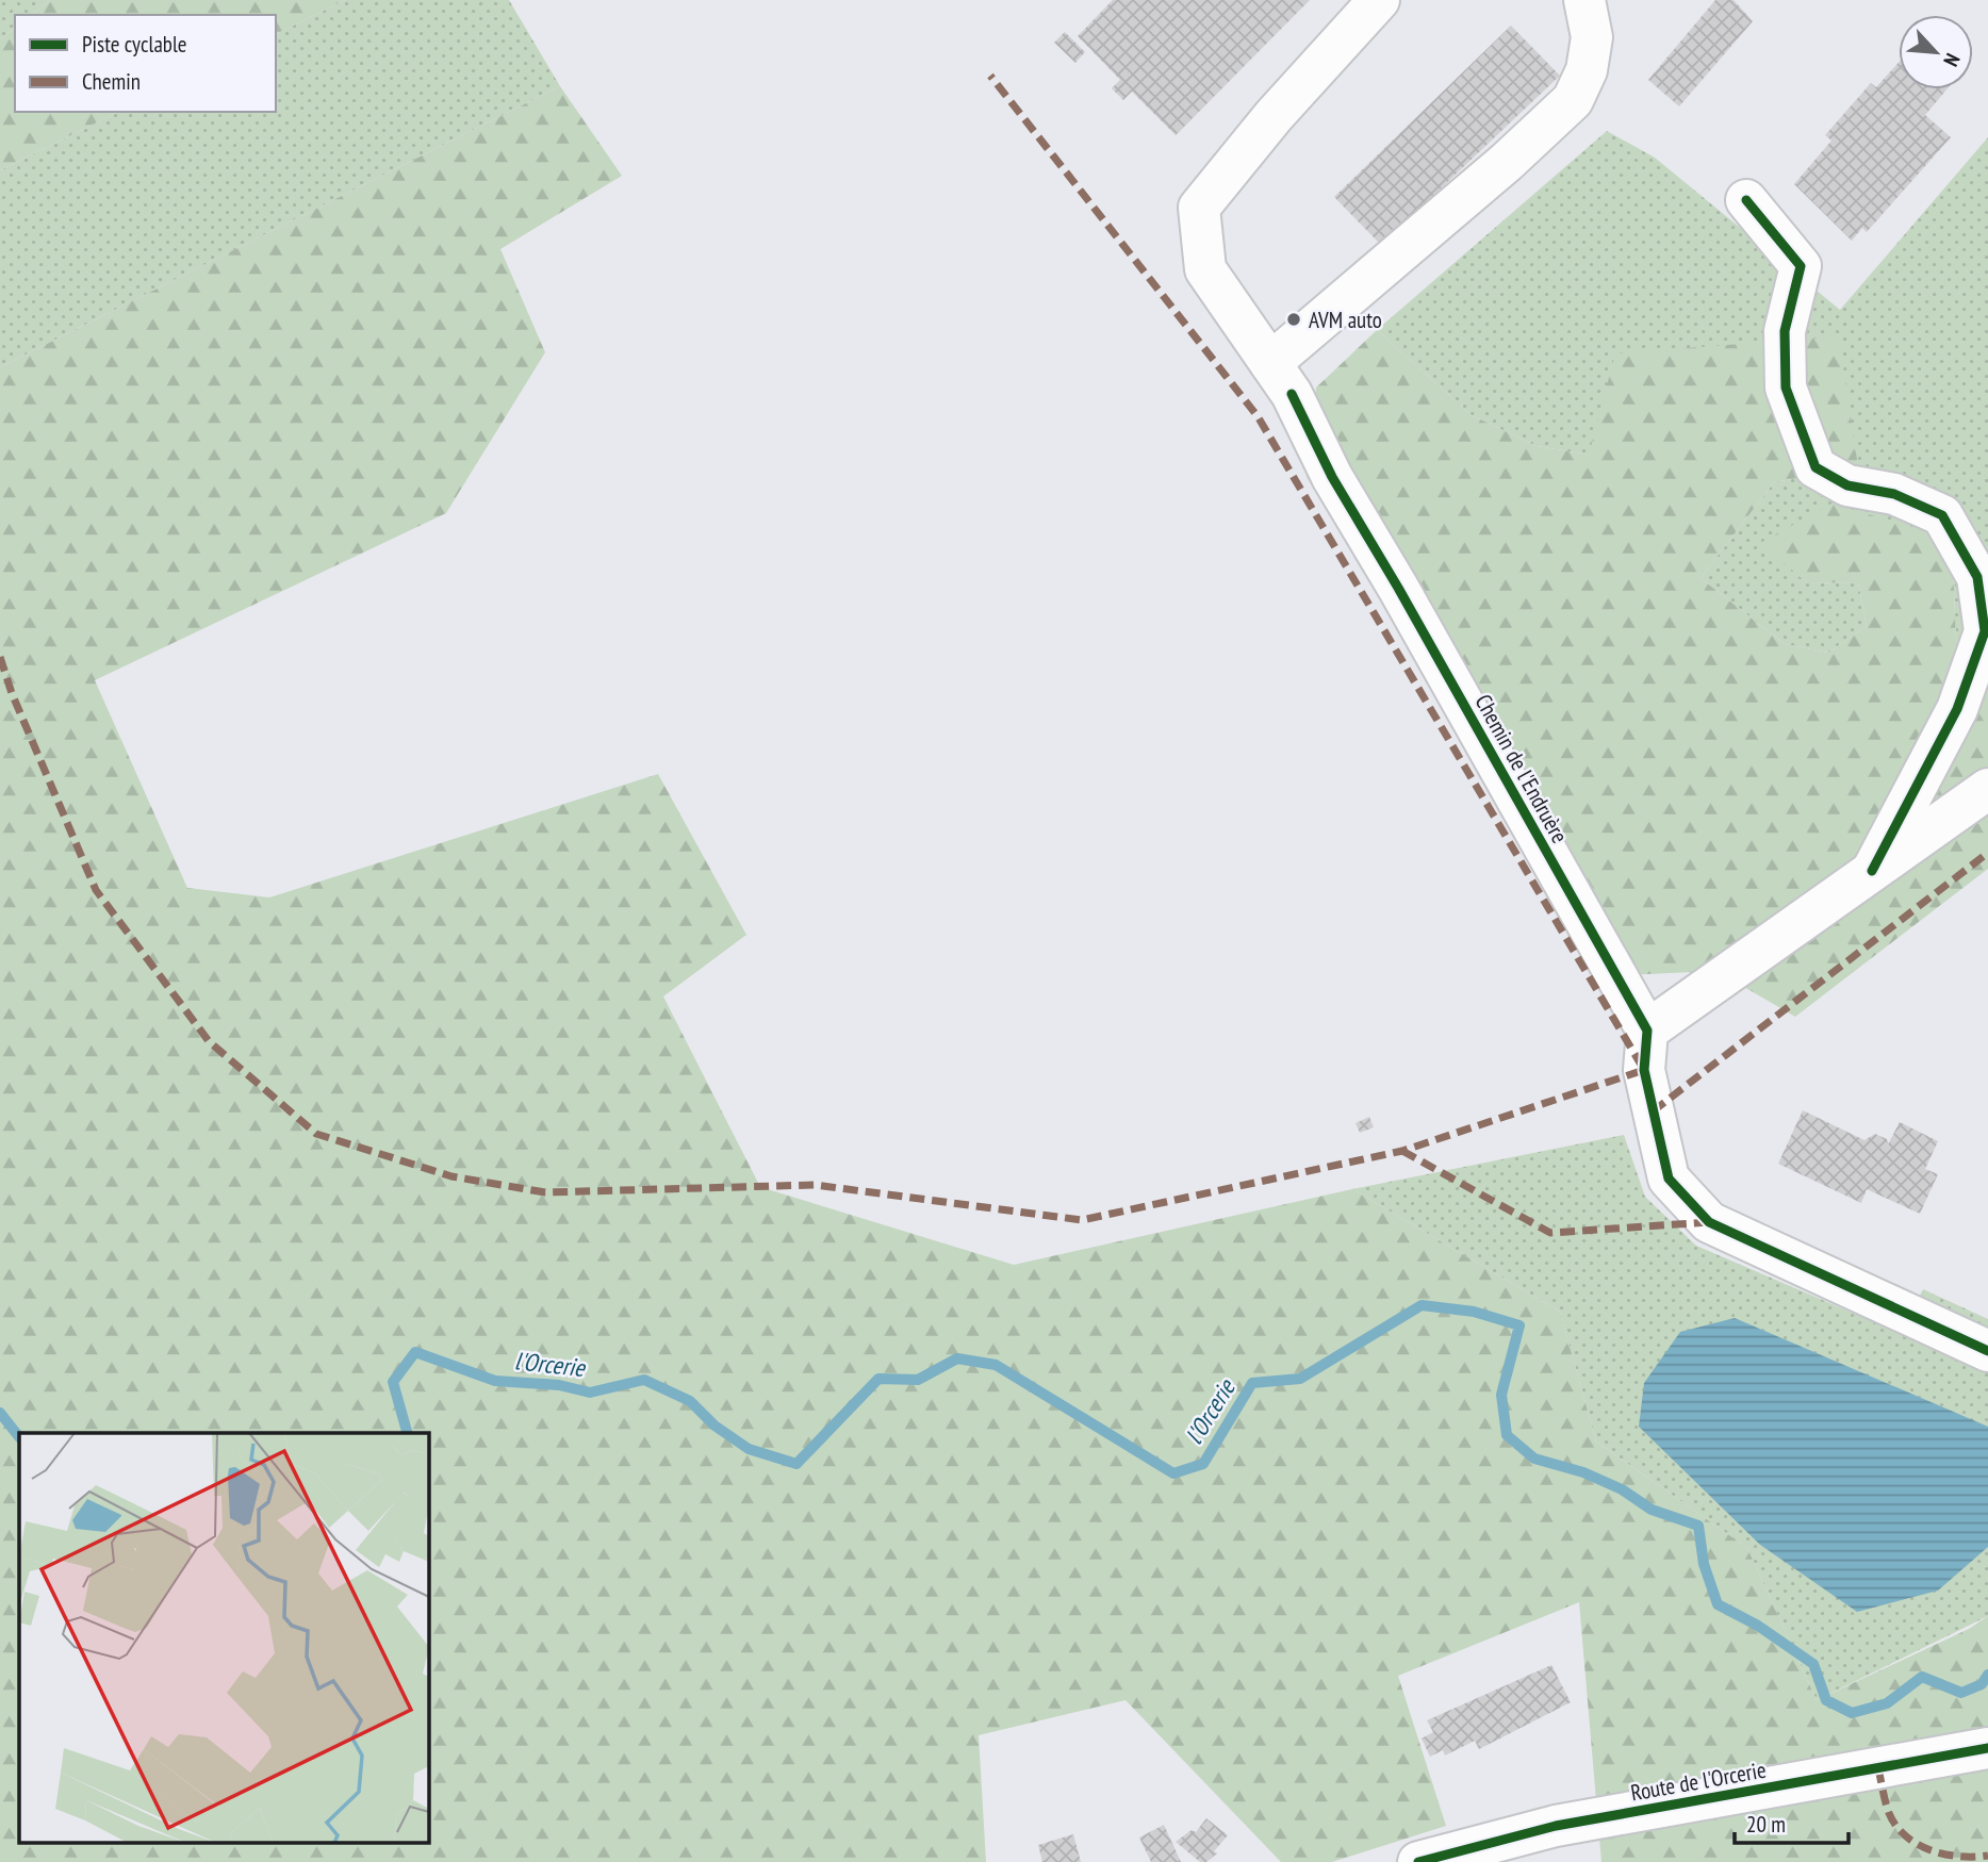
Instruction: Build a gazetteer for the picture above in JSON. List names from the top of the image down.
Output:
{
  "streets": {
    "street": ["Chemin de l'Endruère", "Route de l'Orcerie"]
  },
  "water": ["l'Orcerie"],
  "places": ["AVM auto"],
  "legend": ["Piste cyclable", "Chemin"],
  "scale_bar": "20 m",
  "north": "bottom right"
}
